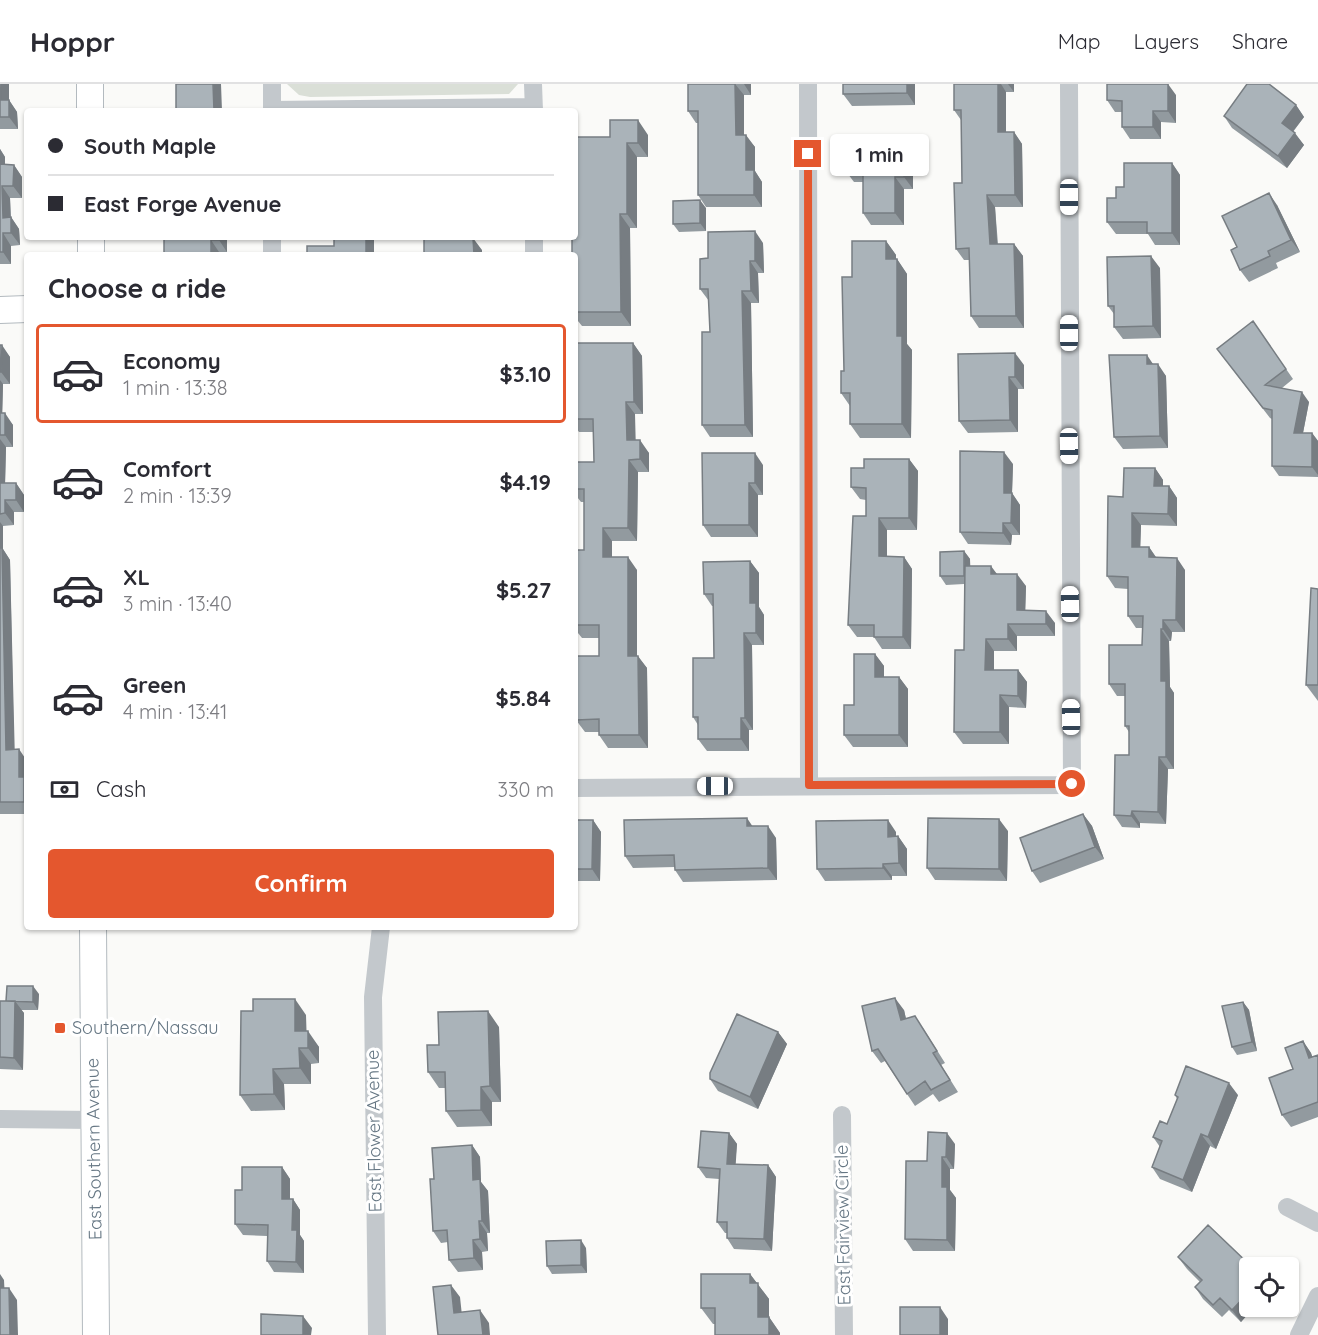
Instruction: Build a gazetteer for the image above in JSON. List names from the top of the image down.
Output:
{
  "streets": {
    "main road": ["East Southern Avenue"],
    "street": ["East Flower Avenue", "East Fairview Circle"]
  },
  "places": {
    "transit": ["Southern/Nassau"]
  },
  "page": {
    "header": "Hoppr",
    "nav": ["Map", "Layers", "Share"],
    "banner": ["South Maple", "East Forge Avenue"],
    "bubble": "1 min",
    "heading": "Choose a ride",
    "list": [
      {
        "name": "Economy",
        "note": "1 min · 13:38",
        "value": "$3.10"
      },
      {
        "name": "Comfort",
        "note": "2 min · 13:39",
        "value": "$4.19"
      },
      {
        "name": "XL",
        "note": "3 min · 13:40",
        "value": "$5.27"
      },
      {
        "name": "Green",
        "note": "4 min · 13:41",
        "value": "$5.84"
      }
    ],
    "pay": ["Cash", "330 m"],
    "buttons": "Confirm"
  }
}
